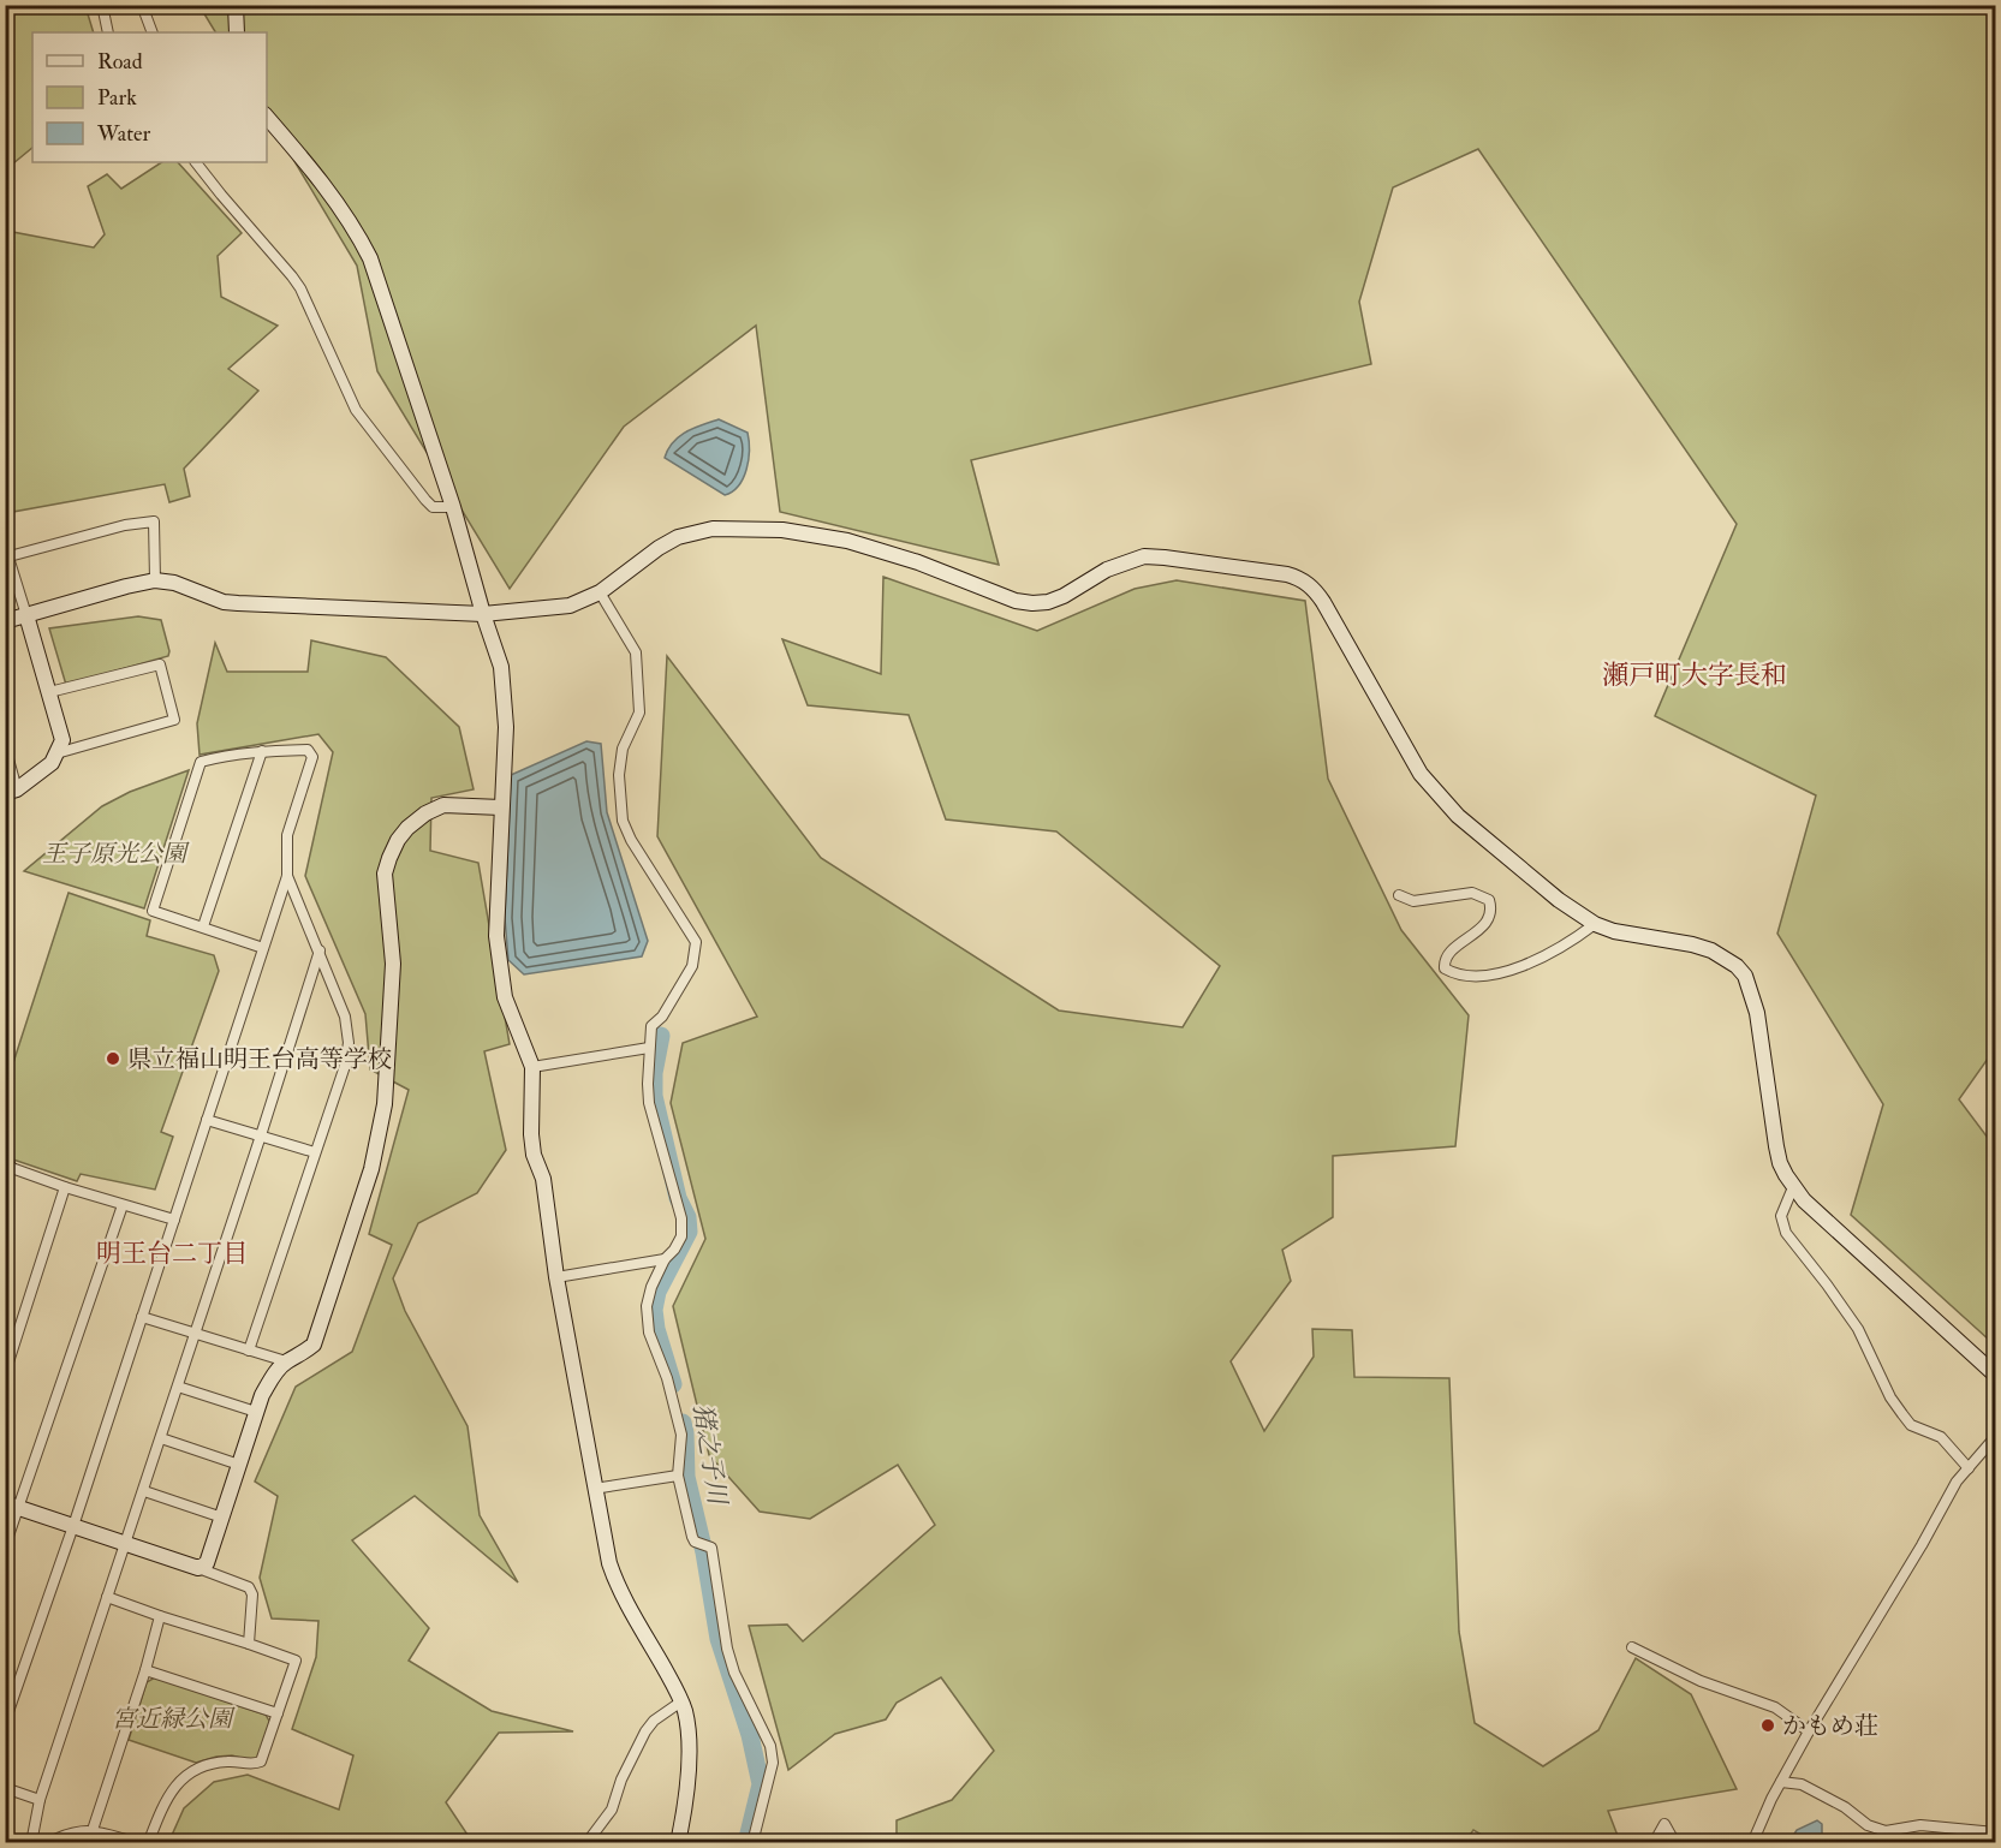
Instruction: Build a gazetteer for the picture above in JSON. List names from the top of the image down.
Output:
{
  "districts": ["瀬戸町大字長和", "明王台二丁目"],
  "water": ["猪之子川"],
  "parks": ["王子原光公園", "宮近緑公園"],
  "places": ["県立福山明王台高等学校", "かもめ荘"],
  "legend": ["Road", "Park", "Water"]
}
